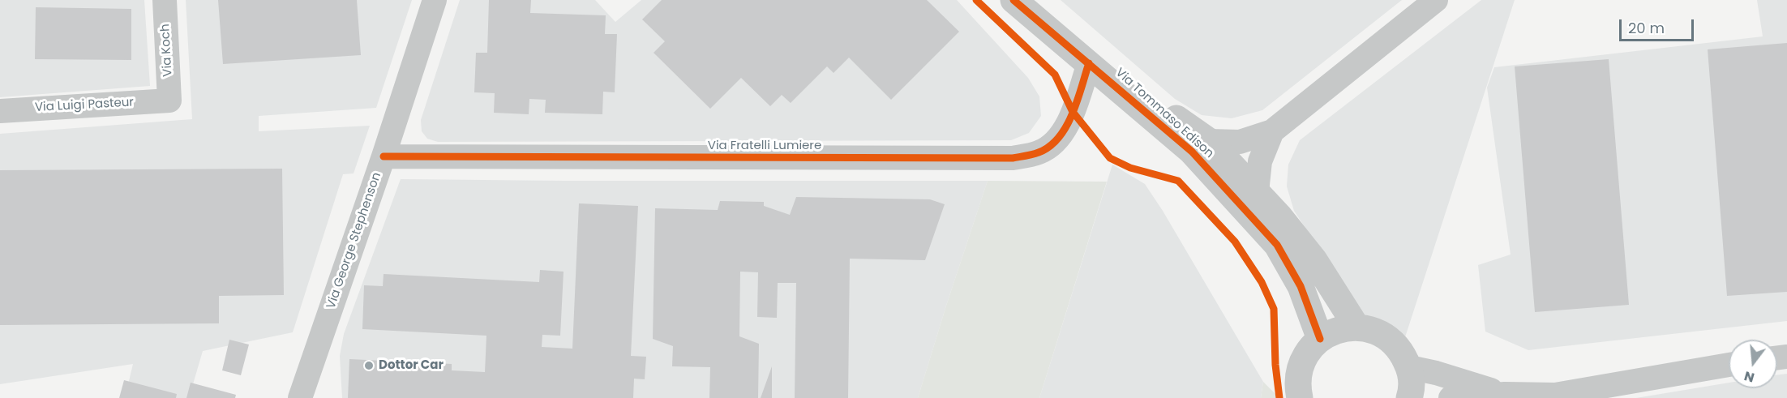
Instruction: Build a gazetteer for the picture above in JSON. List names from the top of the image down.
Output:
{
  "streets": {
    "street": [
      "Via Koch",
      "Via Luigi Pasteur",
      "Via Tommaso Edison",
      "Via Fratelli Lumiere",
      "Via George Stephenson"
    ]
  },
  "crossings": [
    ["Via Koch", "Via Luigi Pasteur"],
    ["Via Tommaso Edison", "Via Fratelli Lumiere"],
    ["Via Fratelli Lumiere", "Via George Stephenson"]
  ],
  "places": ["Dottor Car"],
  "scale_bar": "20 m",
  "north": "bottom"
}
